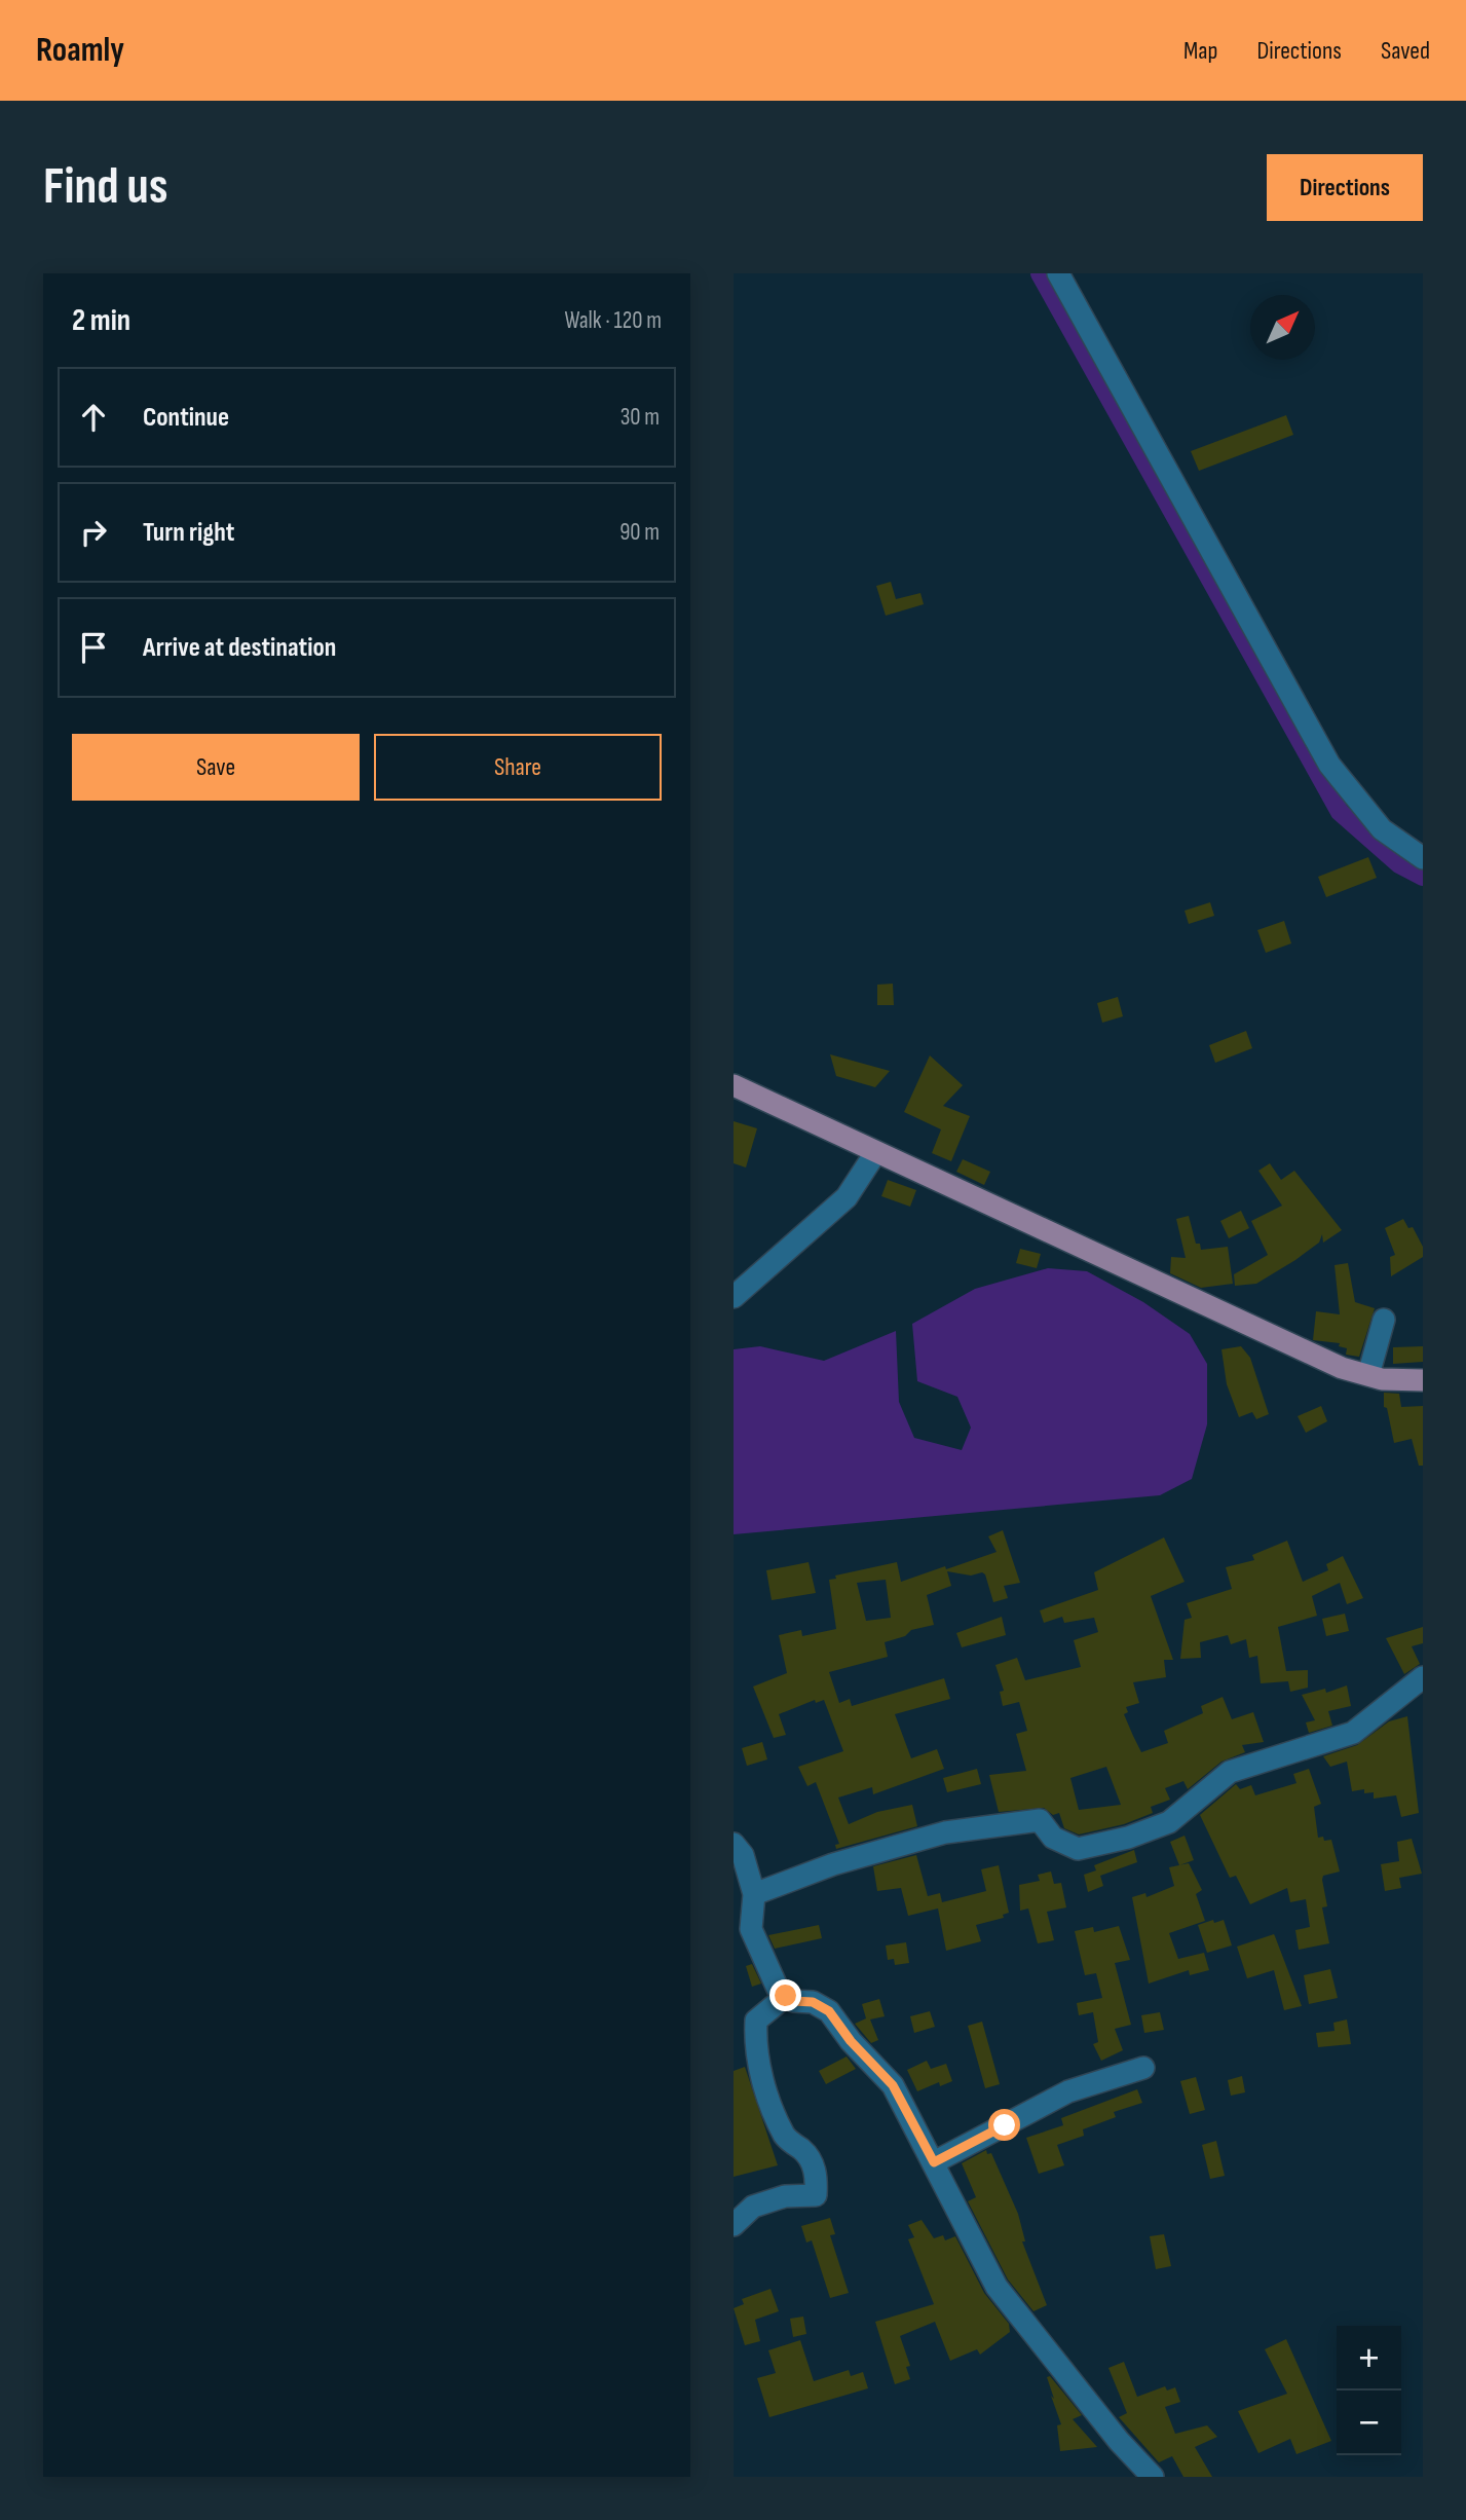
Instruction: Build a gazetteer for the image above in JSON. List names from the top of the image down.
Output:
{
  "north": "top right",
  "page": {
    "header": "Roamly",
    "nav": ["Map", "Directions", "Saved"],
    "buttons": [
      "Directions",
      ["Save", "Share"]
    ],
    "title": "Find us",
    "heading": ["2 min", "Walk · 120 m"],
    "list": [
      ["Continue", "30 m"],
      ["Turn right", "90 m"],
      "Arrive at destination"
    ],
    "map_buttons": ["+", "−"]
  }
}
